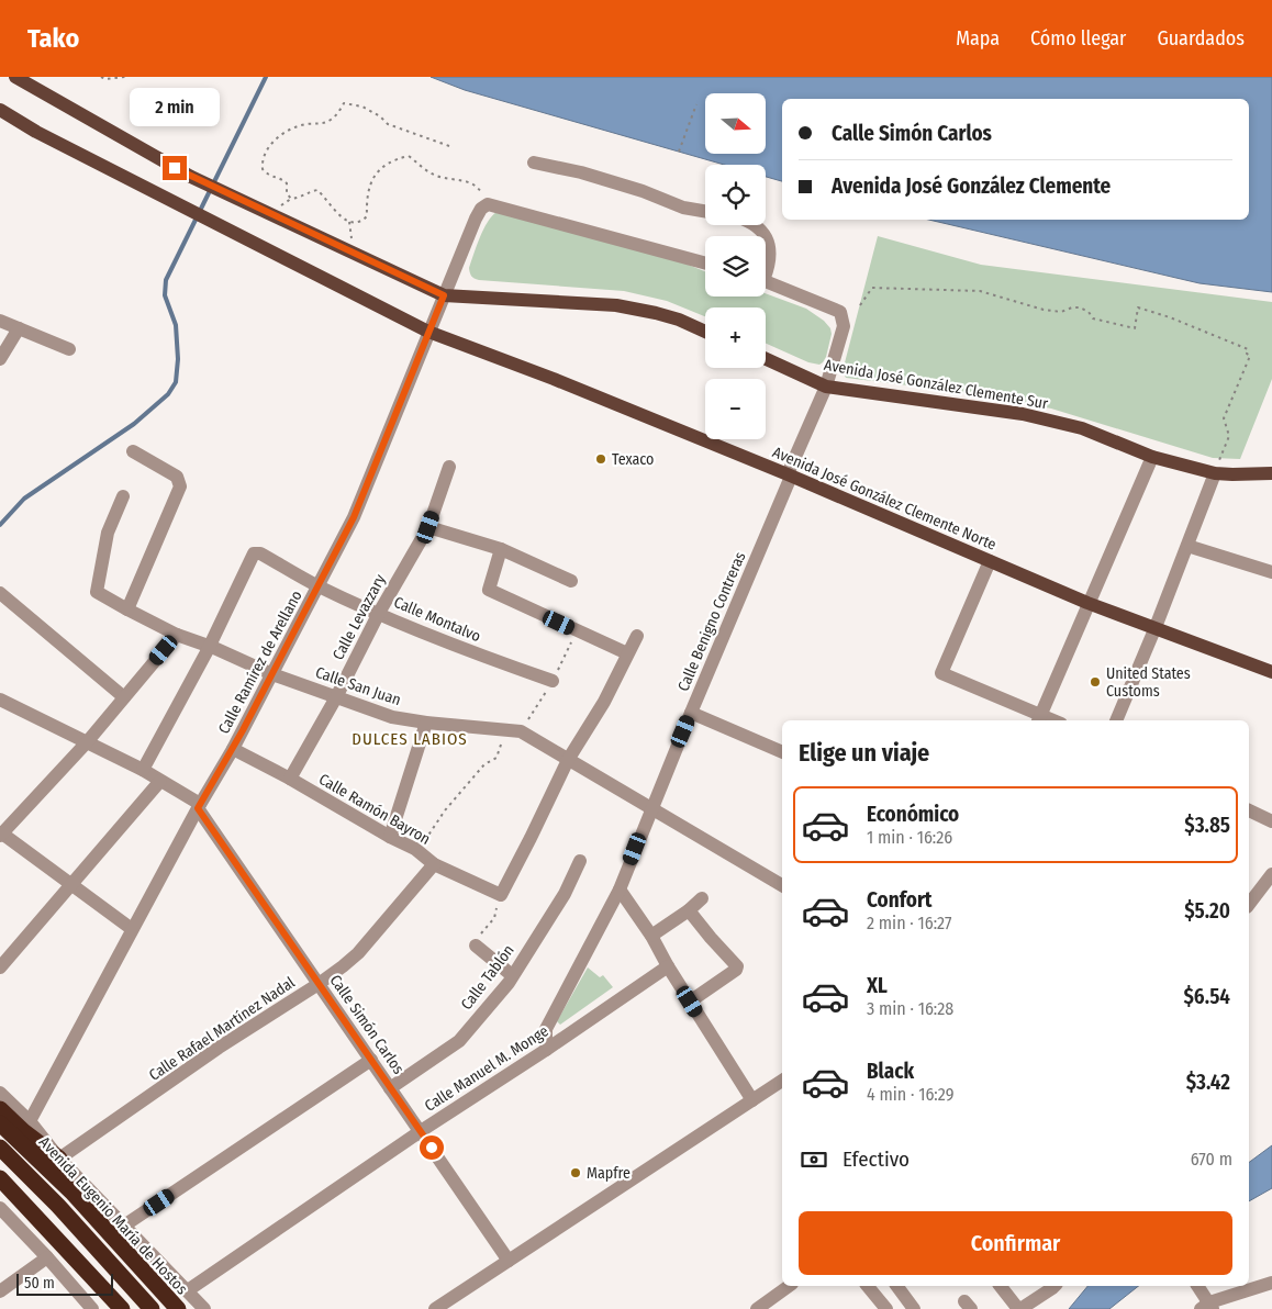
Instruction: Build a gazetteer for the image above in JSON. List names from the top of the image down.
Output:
{
  "streets": {
    "highway": ["Avenida Eugenio María de Hostos"],
    "main road": ["Avenida José González Clemente Sur", "Avenida José González Clemente Norte"],
    "street": [
      "Calle Levazzary",
      "Calle Montalvo",
      "Calle Benigno Contreras",
      "Calle Ramírez de Arellano",
      "Calle San Juan",
      "Calle Ramón Bayron",
      "Calle Tablón",
      "Calle Simón Carlos",
      "Calle Rafael Martínez Nadal",
      "Calle Manuel M. Monge"
    ]
  },
  "crossings": [
    ["Avenida José González Clemente Sur", "Calle Benigno Contreras"],
    ["Avenida José González Clemente Norte", "Calle Benigno Contreras"],
    ["Avenida José González Clemente Norte", "Calle Ramírez de Arellano"],
    ["Calle Levazzary", "Calle Montalvo"],
    ["Calle Levazzary", "Calle San Juan"],
    ["Calle Levazzary", "Calle Ramón Bayron"],
    ["Calle Montalvo", "Calle Ramírez de Arellano"],
    ["Calle Montalvo", "Calle San Juan"],
    ["Calle Benigno Contreras", "Calle San Juan"],
    ["Calle Benigno Contreras", "Calle Manuel M. Monge"],
    ["Calle Ramírez de Arellano", "Calle San Juan"],
    ["Calle Ramírez de Arellano", "Calle Ramón Bayron"],
    ["Calle Ramírez de Arellano", "Calle Simón Carlos"],
    ["Calle Ramón Bayron", "Calle Rafael Martínez Nadal"],
    ["Calle Tablón", "Calle Simón Carlos"],
    ["Calle Simón Carlos", "Calle Rafael Martínez Nadal"],
    ["Calle Simón Carlos", "Calle Manuel M. Monge"]
  ],
  "districts": ["DULCES LABIOS"],
  "places": ["Texaco", "United States Customs", "Mapfre"],
  "scale_bar": "50 m",
  "north": "right",
  "page": {
    "header": "Tako",
    "nav": ["Mapa", "Cómo llegar", "Guardados"],
    "bubble": "2 min",
    "map_buttons": ["+", "−"],
    "banner": ["Calle Simón Carlos", "Avenida José González Clemente"],
    "heading": "Elige un viaje",
    "list": [
      {
        "name": "Económico",
        "note": "1 min · 16:26",
        "value": "$3.85"
      },
      {
        "name": "Confort",
        "note": "2 min · 16:27",
        "value": "$5.20"
      },
      {
        "name": "XL",
        "note": "3 min · 16:28",
        "value": "$6.54"
      },
      {
        "name": "Black",
        "note": "4 min · 16:29",
        "value": "$3.42"
      }
    ],
    "pay": ["Efectivo", "670 m"],
    "buttons": "Confirmar",
    "scale": "50 m"
  }
}
